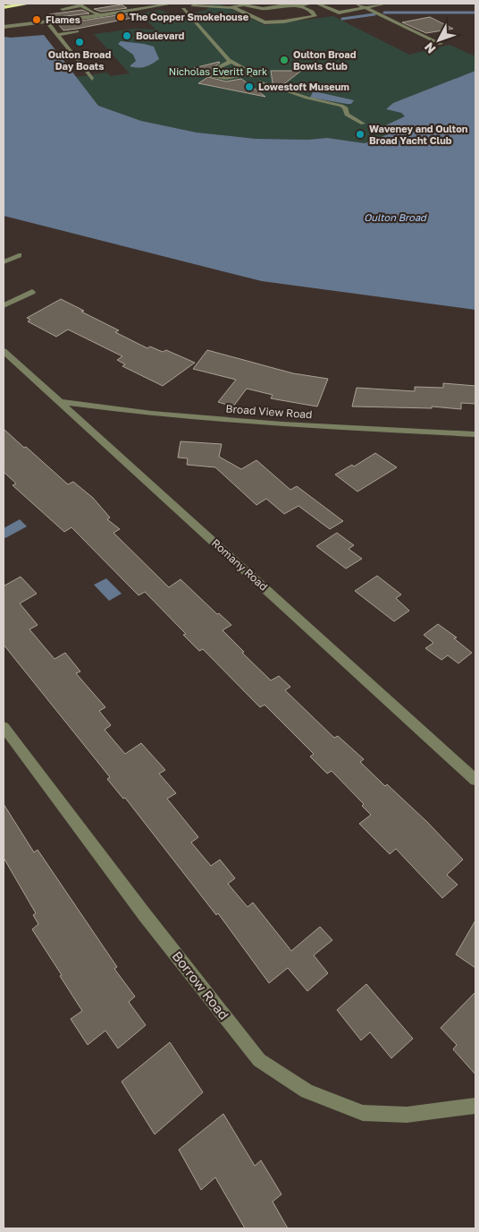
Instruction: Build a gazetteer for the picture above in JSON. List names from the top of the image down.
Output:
{
  "streets": {
    "street": ["Broad View Road", "Romany Road", "Borrow Road"]
  },
  "crossings": [
    ["Broad View Road", "Romany Road"]
  ],
  "water": ["Oulton Broad"],
  "parks": ["Nicholas Everitt Park"],
  "places": [
    "The Copper Smokehouse",
    "Flames",
    "Boulevard",
    "Oulton Broad Day Boats",
    "Oulton Broad Bowls Club",
    "Lowestoft Museum",
    "Waveney and Oulton Broad Yacht Club"
  ],
  "north": "bottom left"
}
